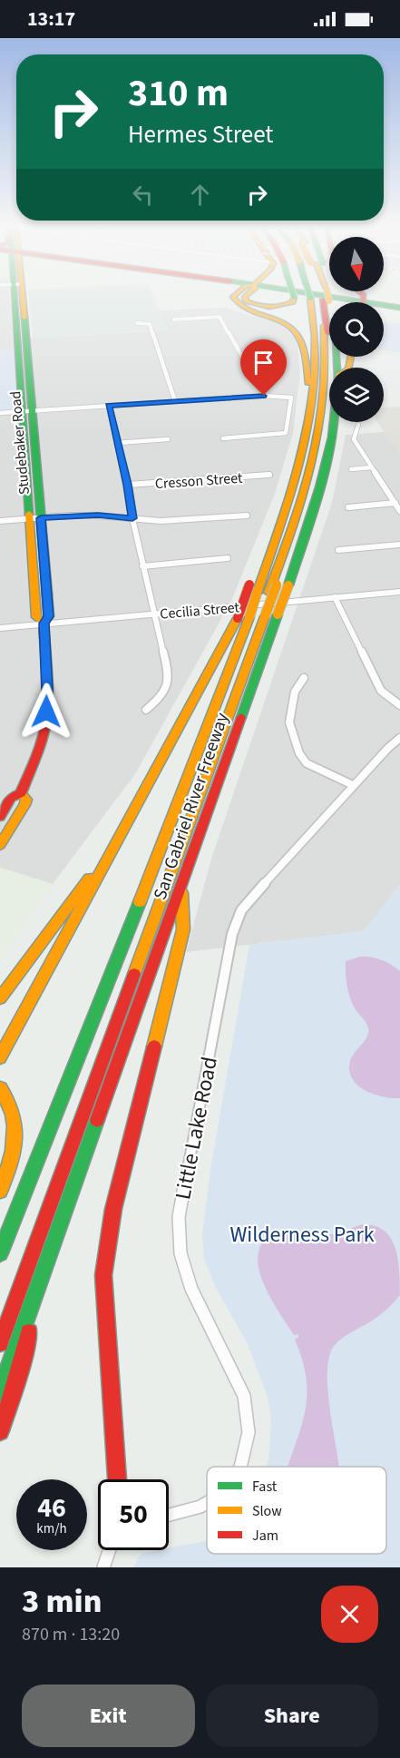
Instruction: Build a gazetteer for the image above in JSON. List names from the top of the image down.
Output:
{
  "streets": {
    "main road": ["Studebaker Road", "San Gabriel River Freeway"],
    "street": ["Cresson Street", "Cecilia Street", "Little Lake Road"]
  },
  "crossings": [
    ["Studebaker Road", "Cecilia Street"]
  ],
  "parks": ["Wilderness Park"],
  "legend": ["Fast", "Slow", "Jam"],
  "north": "bottom",
  "page": {
    "status": "13:17",
    "turn": ["310 m", "Hermes Street"],
    "speed": "46 km/h",
    "limit": "50",
    "heading": ["3 min", "870 m · 13:20"],
    "buttons": ["Exit", "Share"]
  }
}
